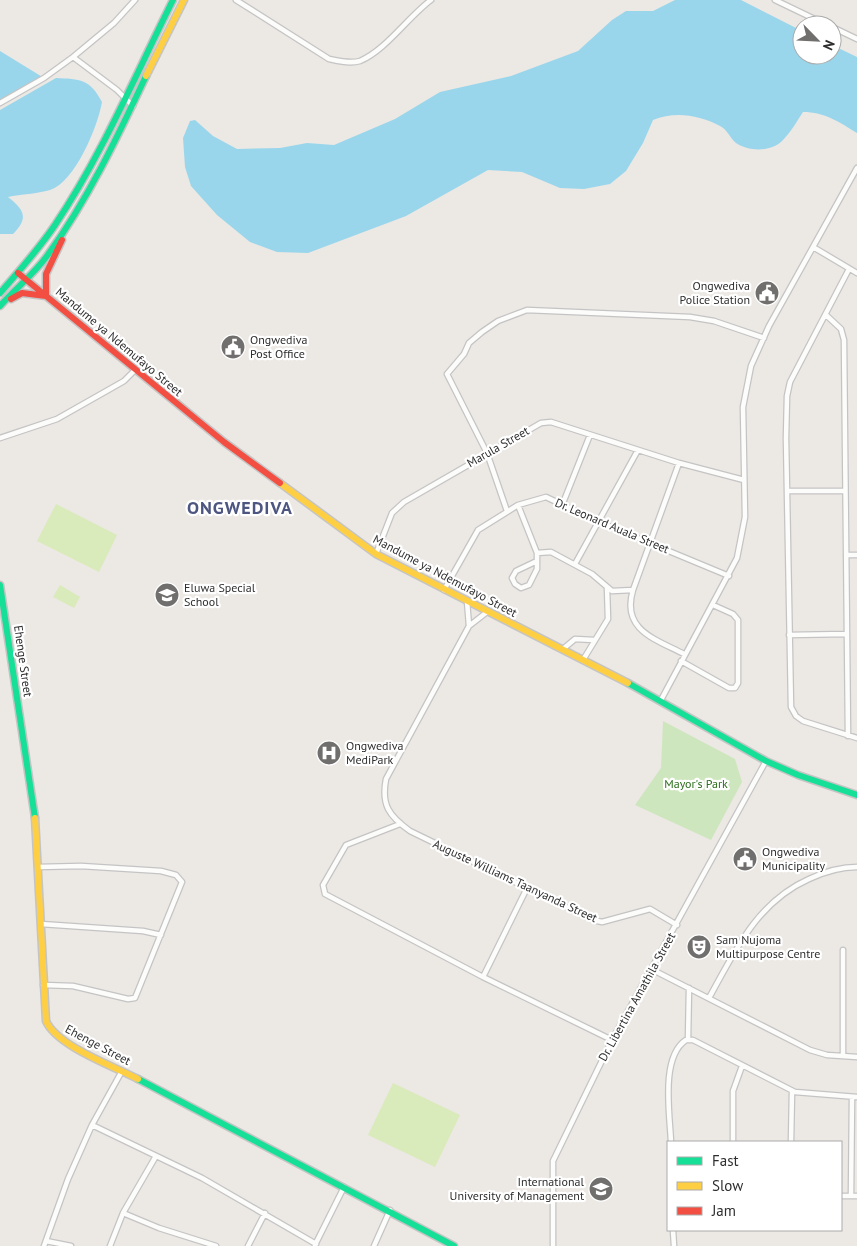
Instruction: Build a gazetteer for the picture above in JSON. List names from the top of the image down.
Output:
{
  "streets": {
    "street": [
      "Mandume ya Ndemufayo Street",
      "Marula Street",
      "Dr. Leonard Auala Street",
      "Ehenge Street",
      "Auguste Williams Taanyanda Street",
      "Dr. Libertina Amathila Street"
    ]
  },
  "crossings": [
    ["Mandume ya Ndemufayo Street", "Marula Street"],
    ["Mandume ya Ndemufayo Street", "Dr. Leonard Auala Street"],
    ["Mandume ya Ndemufayo Street", "Dr. Libertina Amathila Street"],
    ["Auguste Williams Taanyanda Street", "Dr. Libertina Amathila Street"]
  ],
  "districts": ["ONGWEDIVA"],
  "parks": ["Mayor's Park"],
  "places": {
    "public building": ["Ongwediva Police Station", "Ongwediva Post Office", "Ongwediva Municipality"],
    "school or university": ["Eluwa Special School", "International University of Management"],
    "hospital": ["Ongwediva MediPark"],
    "theatre": ["Sam Nujoma Multipurpose Centre"]
  },
  "legend": ["Fast", "Slow", "Jam"],
  "north": "bottom right"
}
